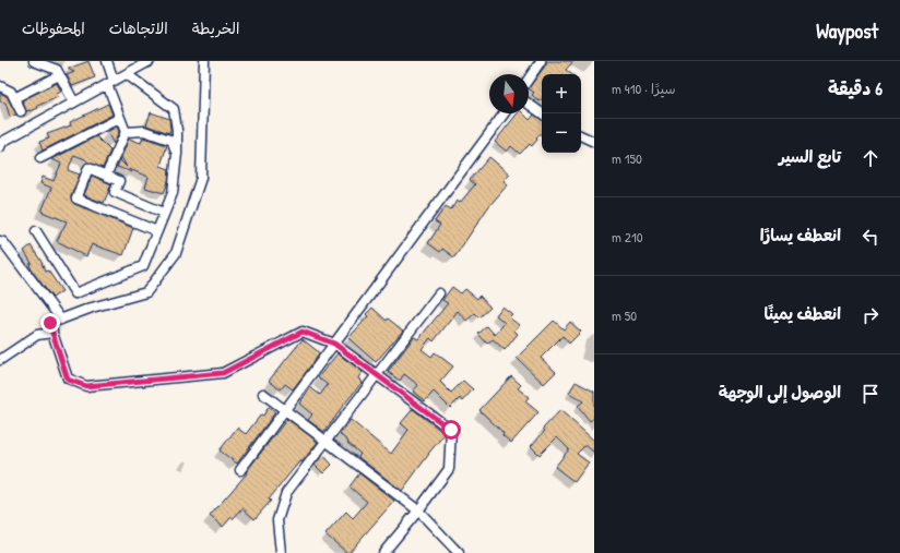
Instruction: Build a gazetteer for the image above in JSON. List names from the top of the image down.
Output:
{
  "north": "bottom",
  "page": {
    "header": "Waypost",
    "nav": ["الخريطة", "الاتجاهات", "المحفوظات"],
    "heading": ["6 دقيقة", "سيرًا · 410 m"],
    "map_buttons": ["+", "−"],
    "list": [
      ["تابع السير", "150 m"],
      ["انعطف يسارًا", "210 m"],
      ["انعطف يمينًا", "50 m"],
      "الوصول إلى الوجهة"
    ]
  }
}
